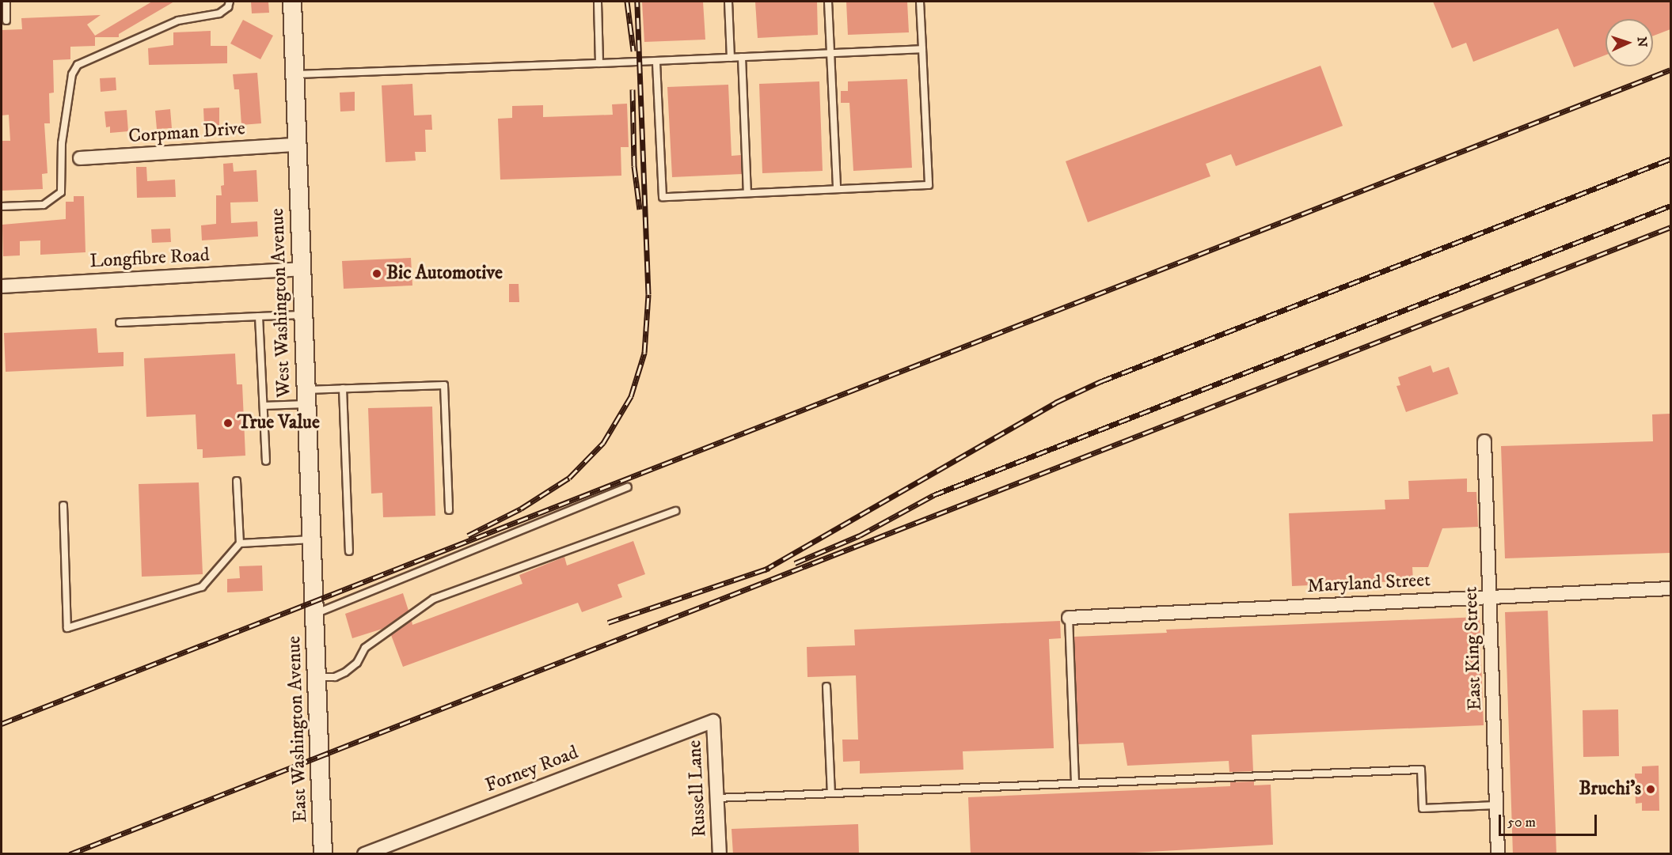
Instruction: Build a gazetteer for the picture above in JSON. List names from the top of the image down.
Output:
{
  "streets": {
    "main road": ["West Washington Avenue", "East Washington Avenue"],
    "street": [
      "Corpman Drive",
      "Longfibre Road",
      "Maryland Street",
      "East King Street",
      "Forney Road",
      "Russell Lane"
    ]
  },
  "crossings": [
    ["Corpman Drive", "West Washington Avenue"],
    ["Longfibre Road", "West Washington Avenue"],
    ["West Washington Avenue", "East Washington Avenue"],
    ["Maryland Street", "East King Street"],
    ["Forney Road", "Russell Lane"]
  ],
  "places": ["Bic Automotive", "True Value", "Bruchi's"],
  "scale_bar": "50 m",
  "north": "right"
}
